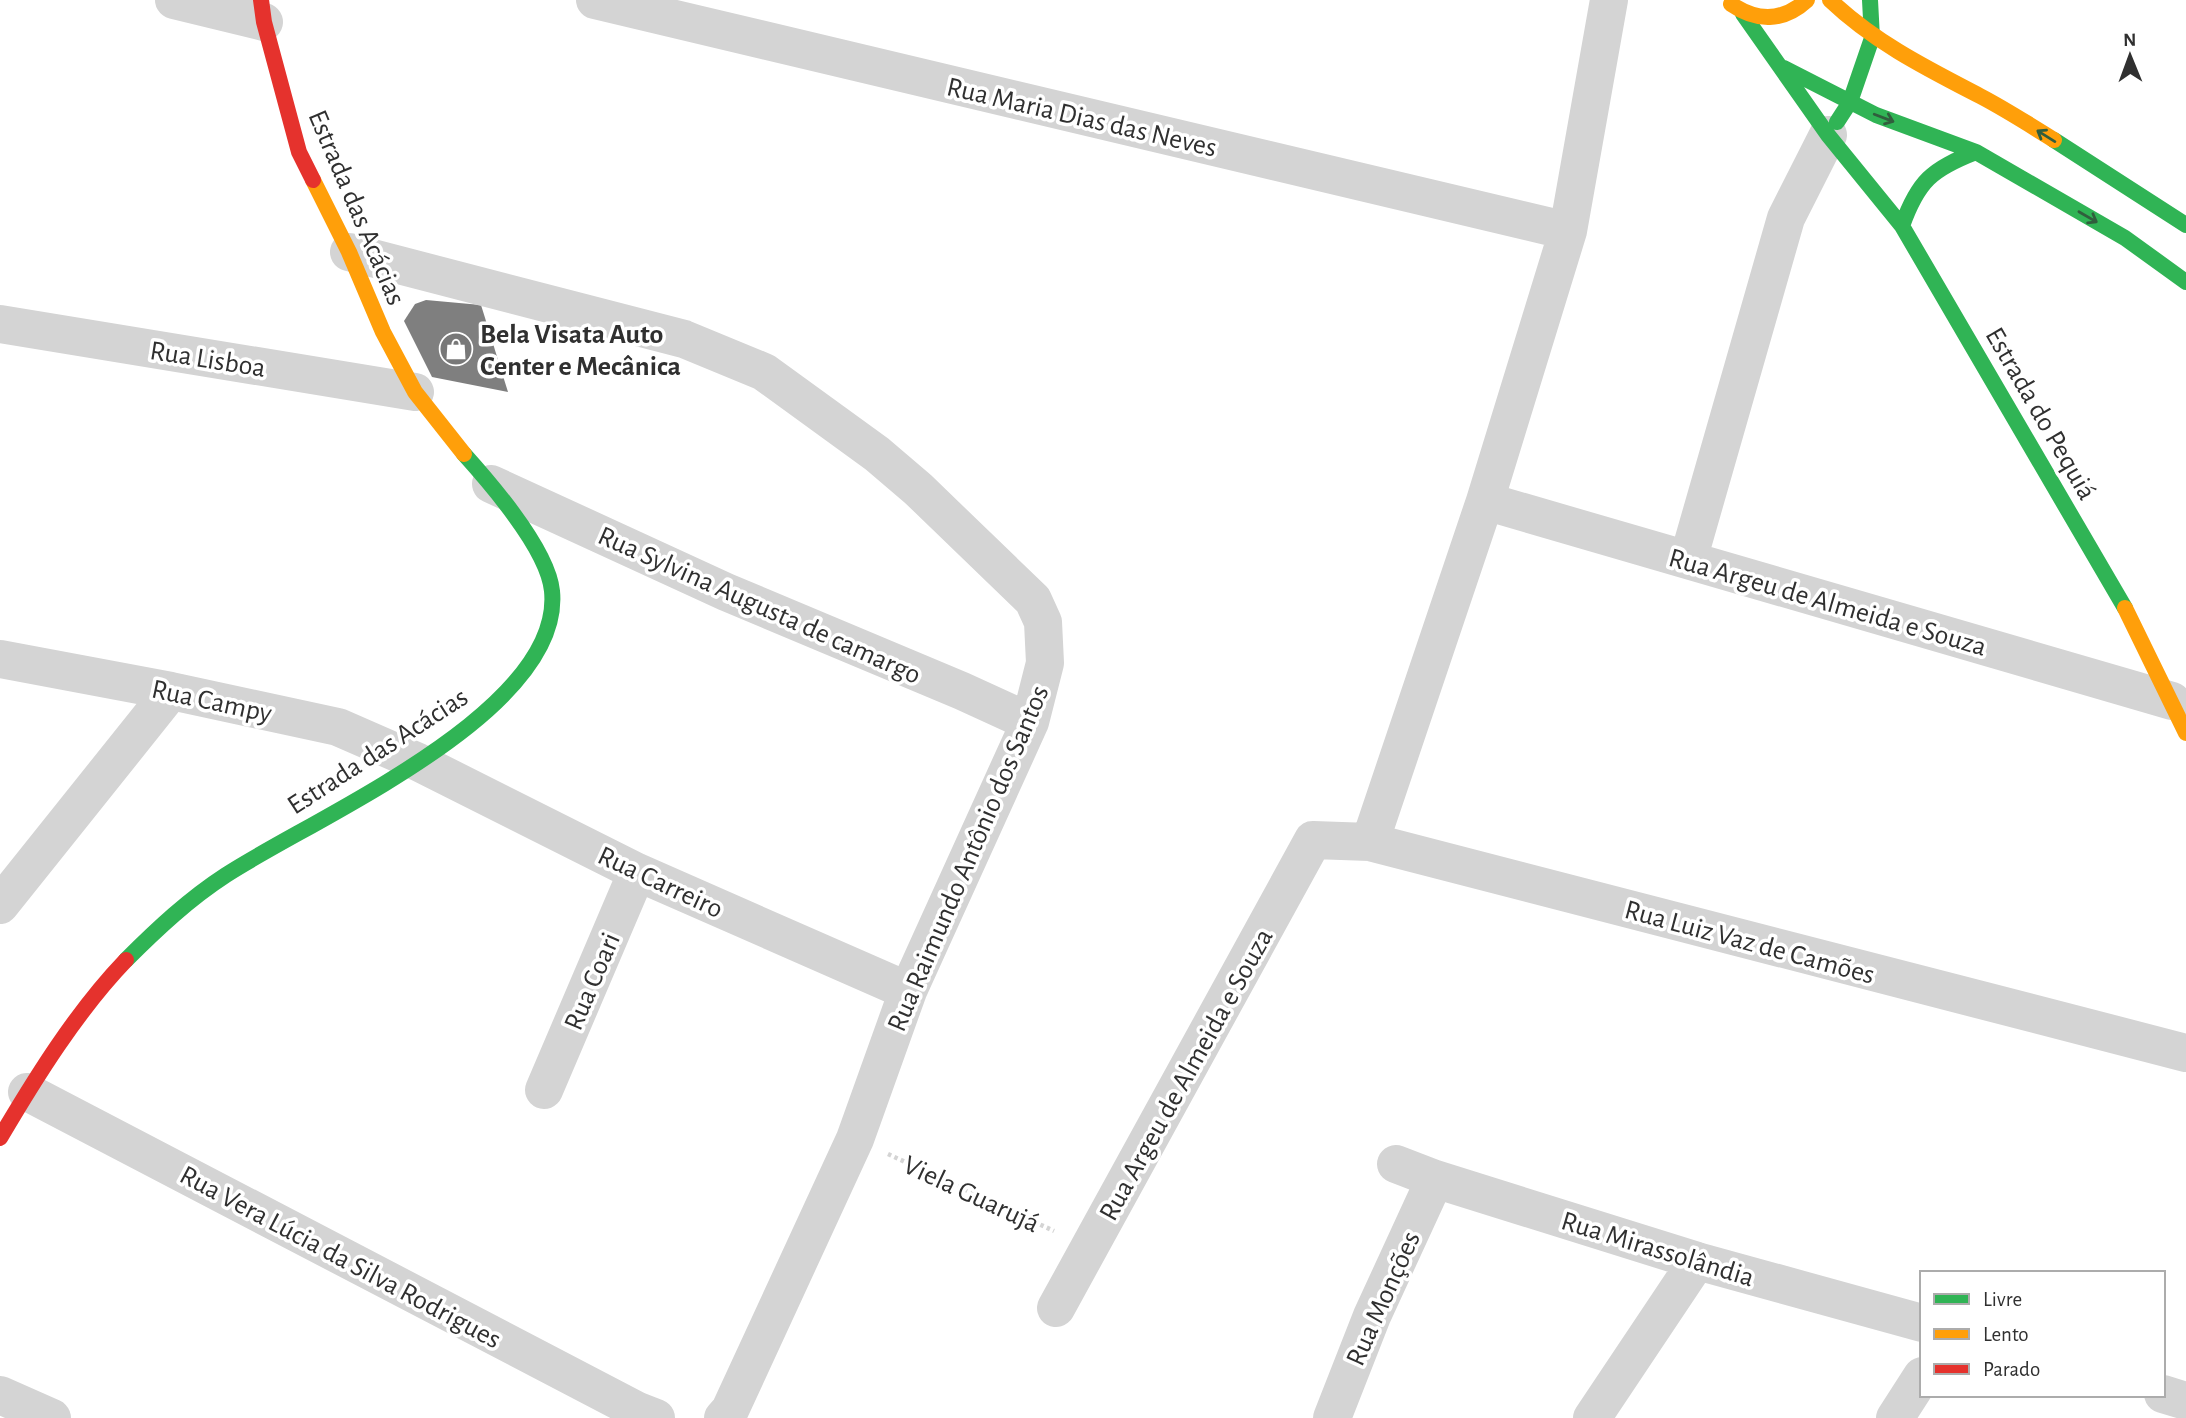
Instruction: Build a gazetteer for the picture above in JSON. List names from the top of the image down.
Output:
{
  "streets": {
    "street": [
      "Rua Maria Dias das Neves",
      "Estrada das Acácias",
      "Rua Lisboa",
      "Estrada do Pequiá",
      "Rua Argeu de Almeida e Souza",
      "Rua Sylvina Augusta de camargo",
      "Rua Campy",
      "Rua Raimundo Antônio dos Santos",
      "Rua Carreiro",
      "Rua Luiz Vaz de Camões",
      "Rua Coari",
      "Rua Mirassolândia",
      "Rua Vera Lúcia da Silva Rodrigues",
      "Rua Monções"
    ],
    "path": ["Viela Guarujá"]
  },
  "crossings": [
    ["Estrada das Acácias", "Rua Lisboa"],
    ["Estrada das Acácias", "Rua Sylvina Augusta de camargo"],
    ["Estrada das Acácias", "Rua Campy"],
    ["Estrada das Acácias", "Rua Raimundo Antônio dos Santos"],
    ["Estrada das Acácias", "Rua Carreiro"],
    ["Estrada das Acácias", "Rua Vera Lúcia da Silva Rodrigues"],
    ["Estrada do Pequiá", "Rua Argeu de Almeida e Souza"],
    ["Rua Argeu de Almeida e Souza", "Rua Luiz Vaz de Camões"],
    ["Rua Argeu de Almeida e Souza", "Viela Guarujá"],
    ["Rua Sylvina Augusta de camargo", "Rua Raimundo Antônio dos Santos"],
    ["Rua Campy", "Rua Carreiro"],
    ["Rua Raimundo Antônio dos Santos", "Rua Carreiro"],
    ["Rua Raimundo Antônio dos Santos", "Viela Guarujá"],
    ["Rua Carreiro", "Rua Coari"],
    ["Rua Mirassolândia", "Rua Monções"]
  ],
  "places": {
    "shop": ["Bela Visata Auto Center e Mecânica"]
  },
  "legend": ["Livre", "Lento", "Parado"],
  "north": "top"
}
